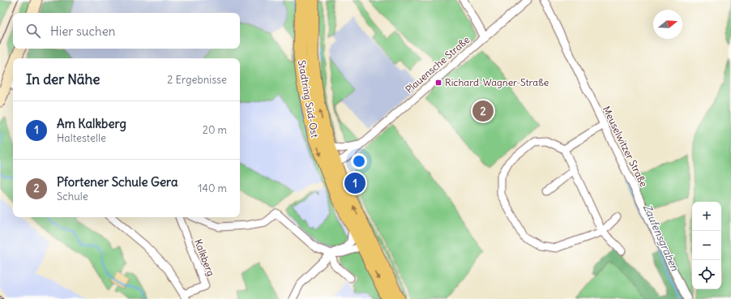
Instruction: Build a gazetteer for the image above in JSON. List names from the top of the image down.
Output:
{
  "streets": {
    "main road": ["Stadtring Süd-Ost"],
    "street": ["Plauensche Straße", "Meuselwitzer Straße", "Kalkberg"]
  },
  "crossings": [
    ["Plauensche Straße", "Stadtring Süd-Ost"]
  ],
  "water": ["Zaufensgraben"],
  "places": {
    "transit": ["Richard-Wagner-Straße"]
  },
  "north": "right",
  "page": {
    "search": "Hier suchen",
    "heading": ["In der Nähe", "2 Ergebnisse"],
    "pins": ["2", "1"],
    "list": [
      {
        "mark": "1",
        "name": "Am Kalkberg",
        "note": "Haltestelle",
        "value": "20 m"
      },
      {
        "mark": "2",
        "name": "Pfortener Schule Gera",
        "note": "Schule",
        "value": "140 m"
      }
    ],
    "map_buttons": ["+", "−"]
  }
}
